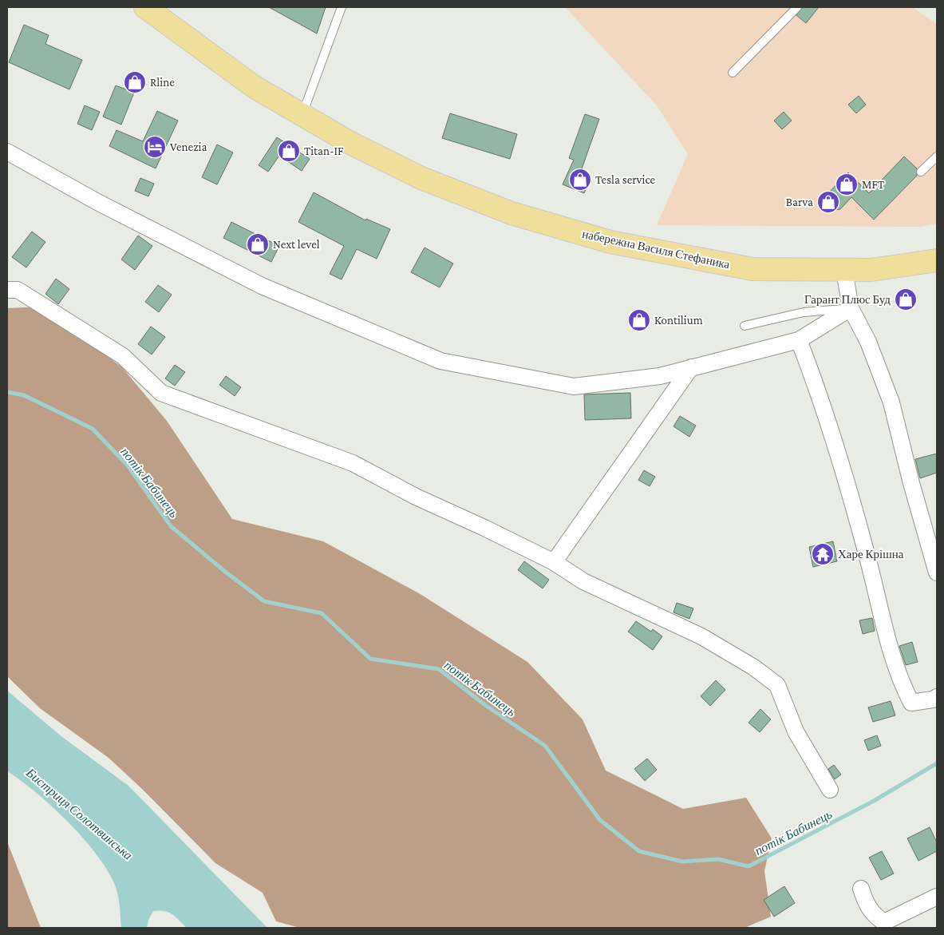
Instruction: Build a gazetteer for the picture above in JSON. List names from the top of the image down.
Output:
{
  "streets": {
    "main road": ["набережна Василя Стефаника"]
  },
  "water": ["потік Бабинець", "Бистриця Солотвинська"],
  "places": {
    "shop": [
      "Rline",
      "Titan-IF",
      "Tesla service",
      "MFT",
      "Barva",
      "Next level",
      "Гарант Плюс Буд",
      "Kontilium"
    ],
    "hotel": ["Venezia"],
    "temple": ["Харе Крішна"]
  }
}
